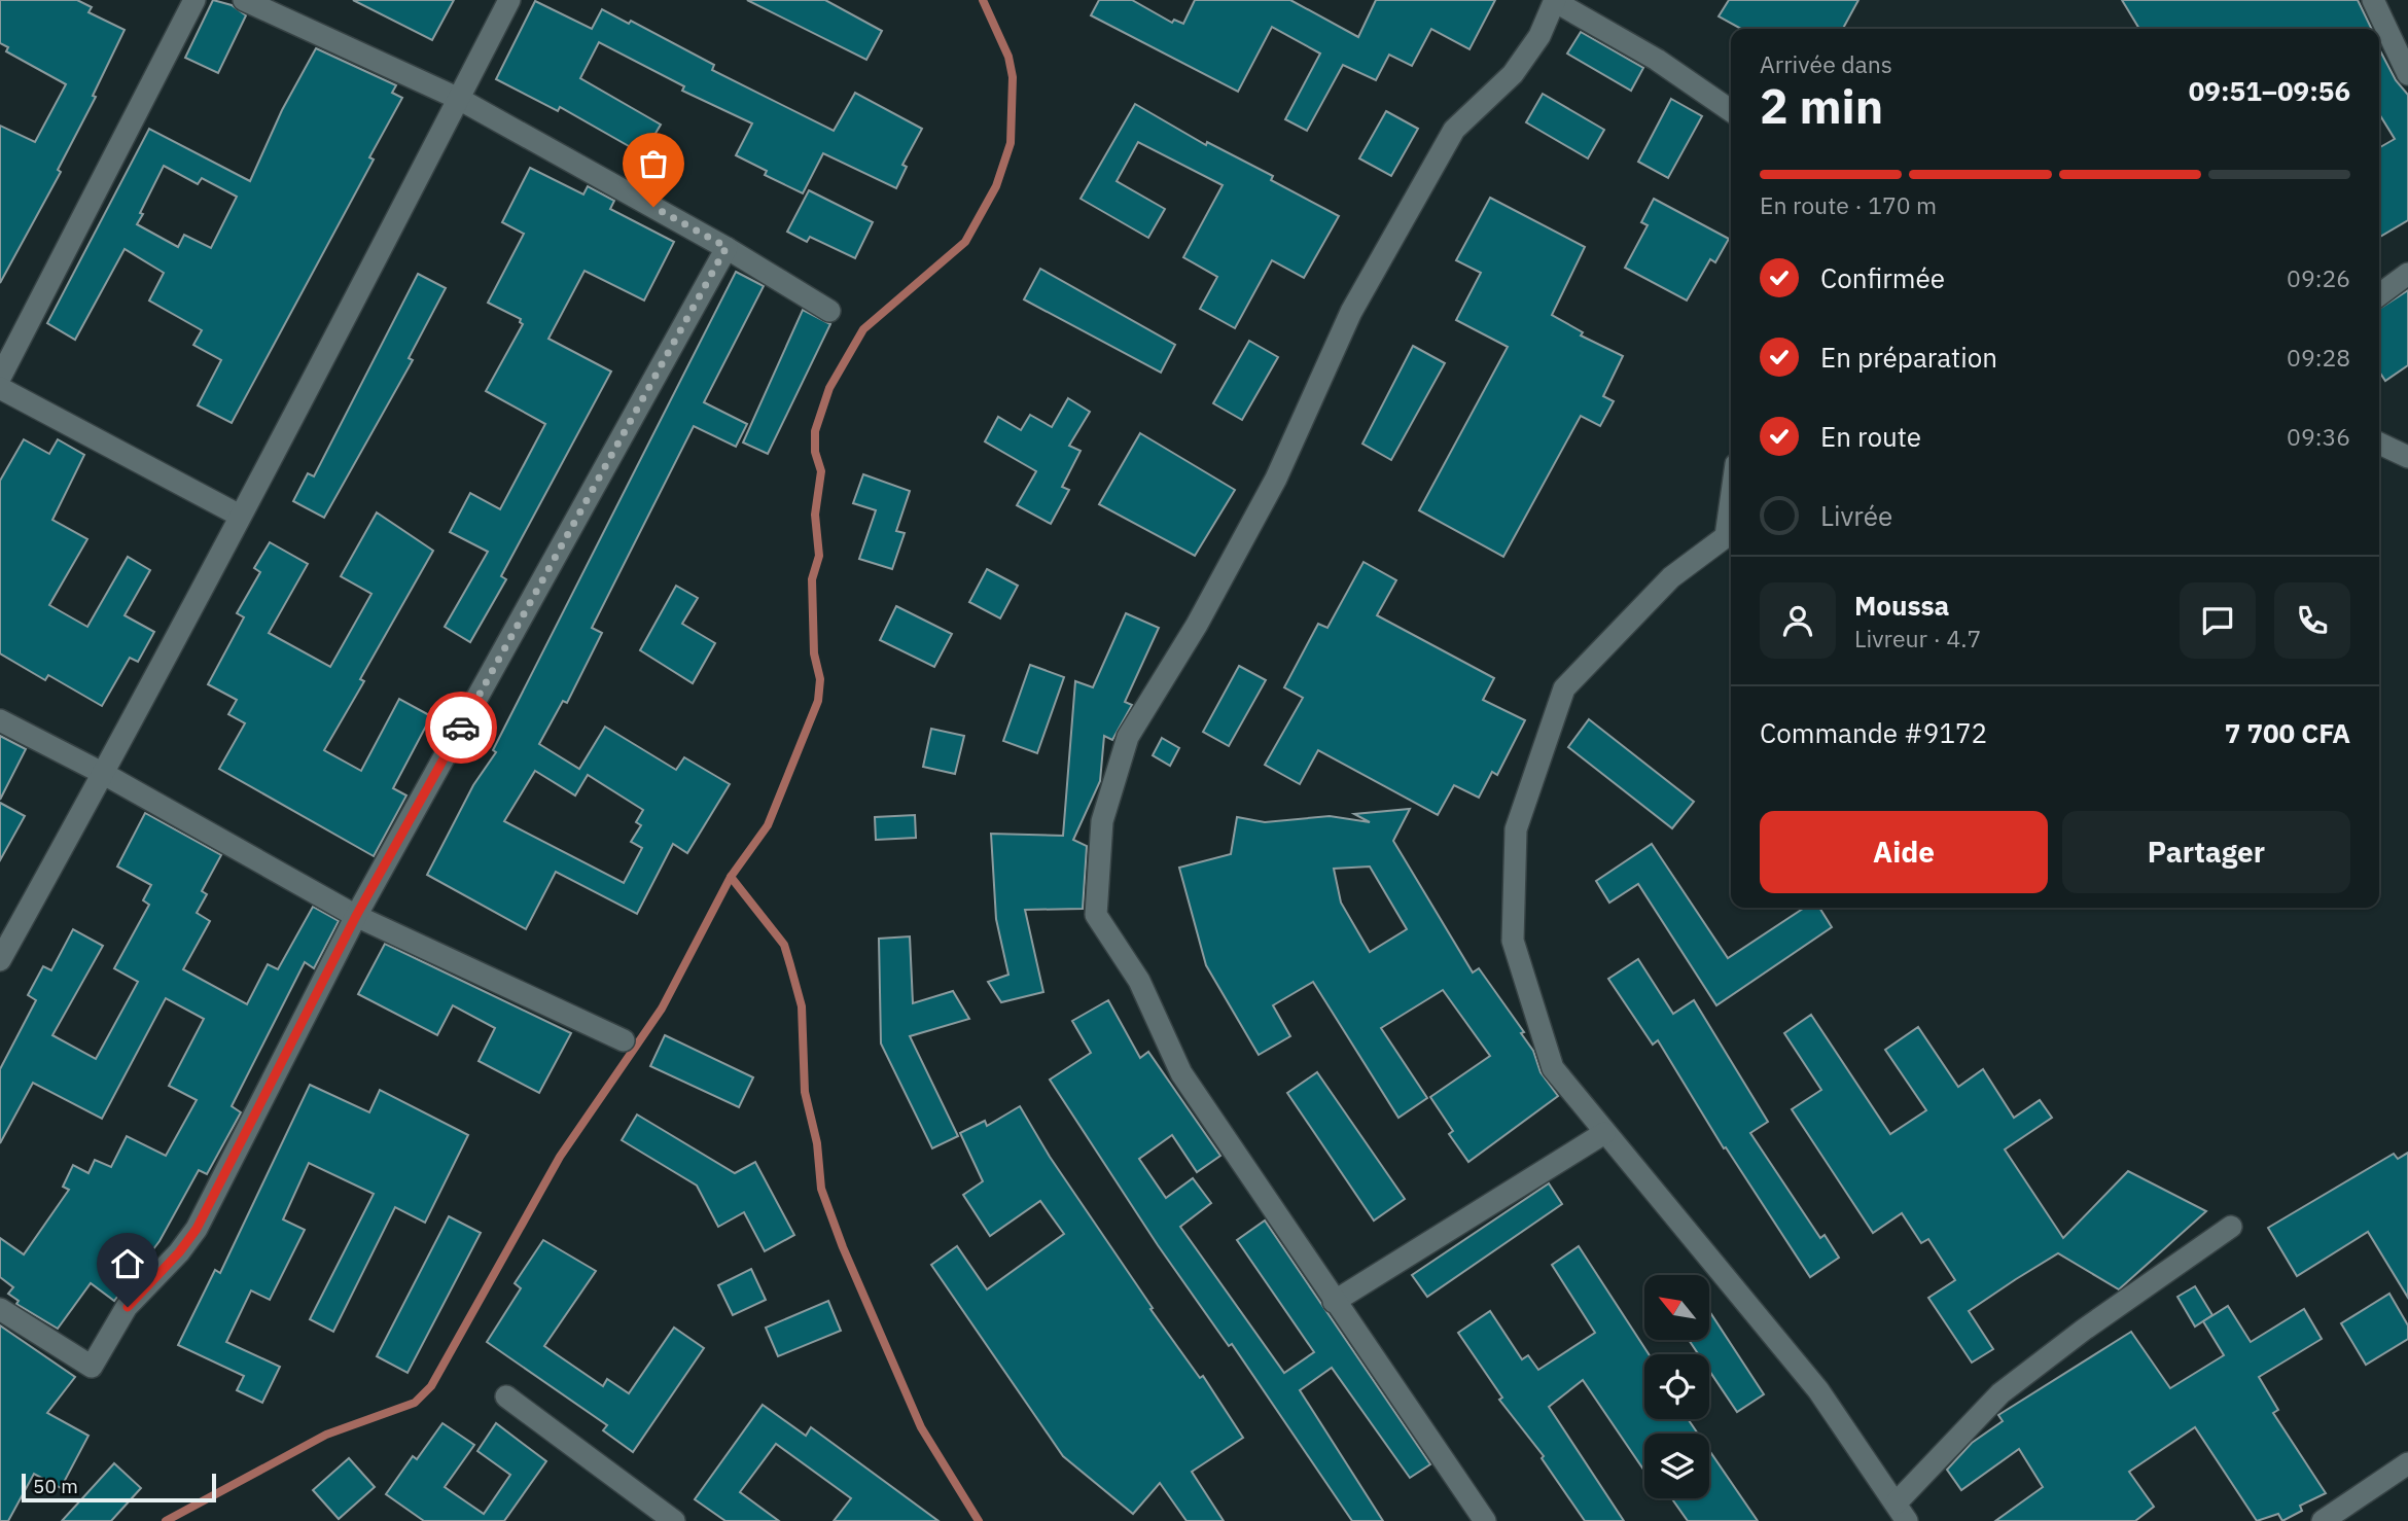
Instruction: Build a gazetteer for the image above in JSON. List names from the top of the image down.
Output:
{
  "scale_bar": "50 m",
  "north": "top left",
  "page": {
    "heading": ["2 min", "Arrivée dans", "09:51–09:56"],
    "panel": [
      "Moussa",
      "Livreur · 4.7",
      "Commande #9172",
      "7 700 CFA"
    ],
    "bar": "En route · 170 m",
    "list": [
      ["Confirmée", "09:26"],
      ["En préparation", "09:28"],
      ["En route", "09:36"],
      "Livrée"
    ],
    "buttons": ["Aide", "Partager"],
    "scale": "50 m"
  }
}
